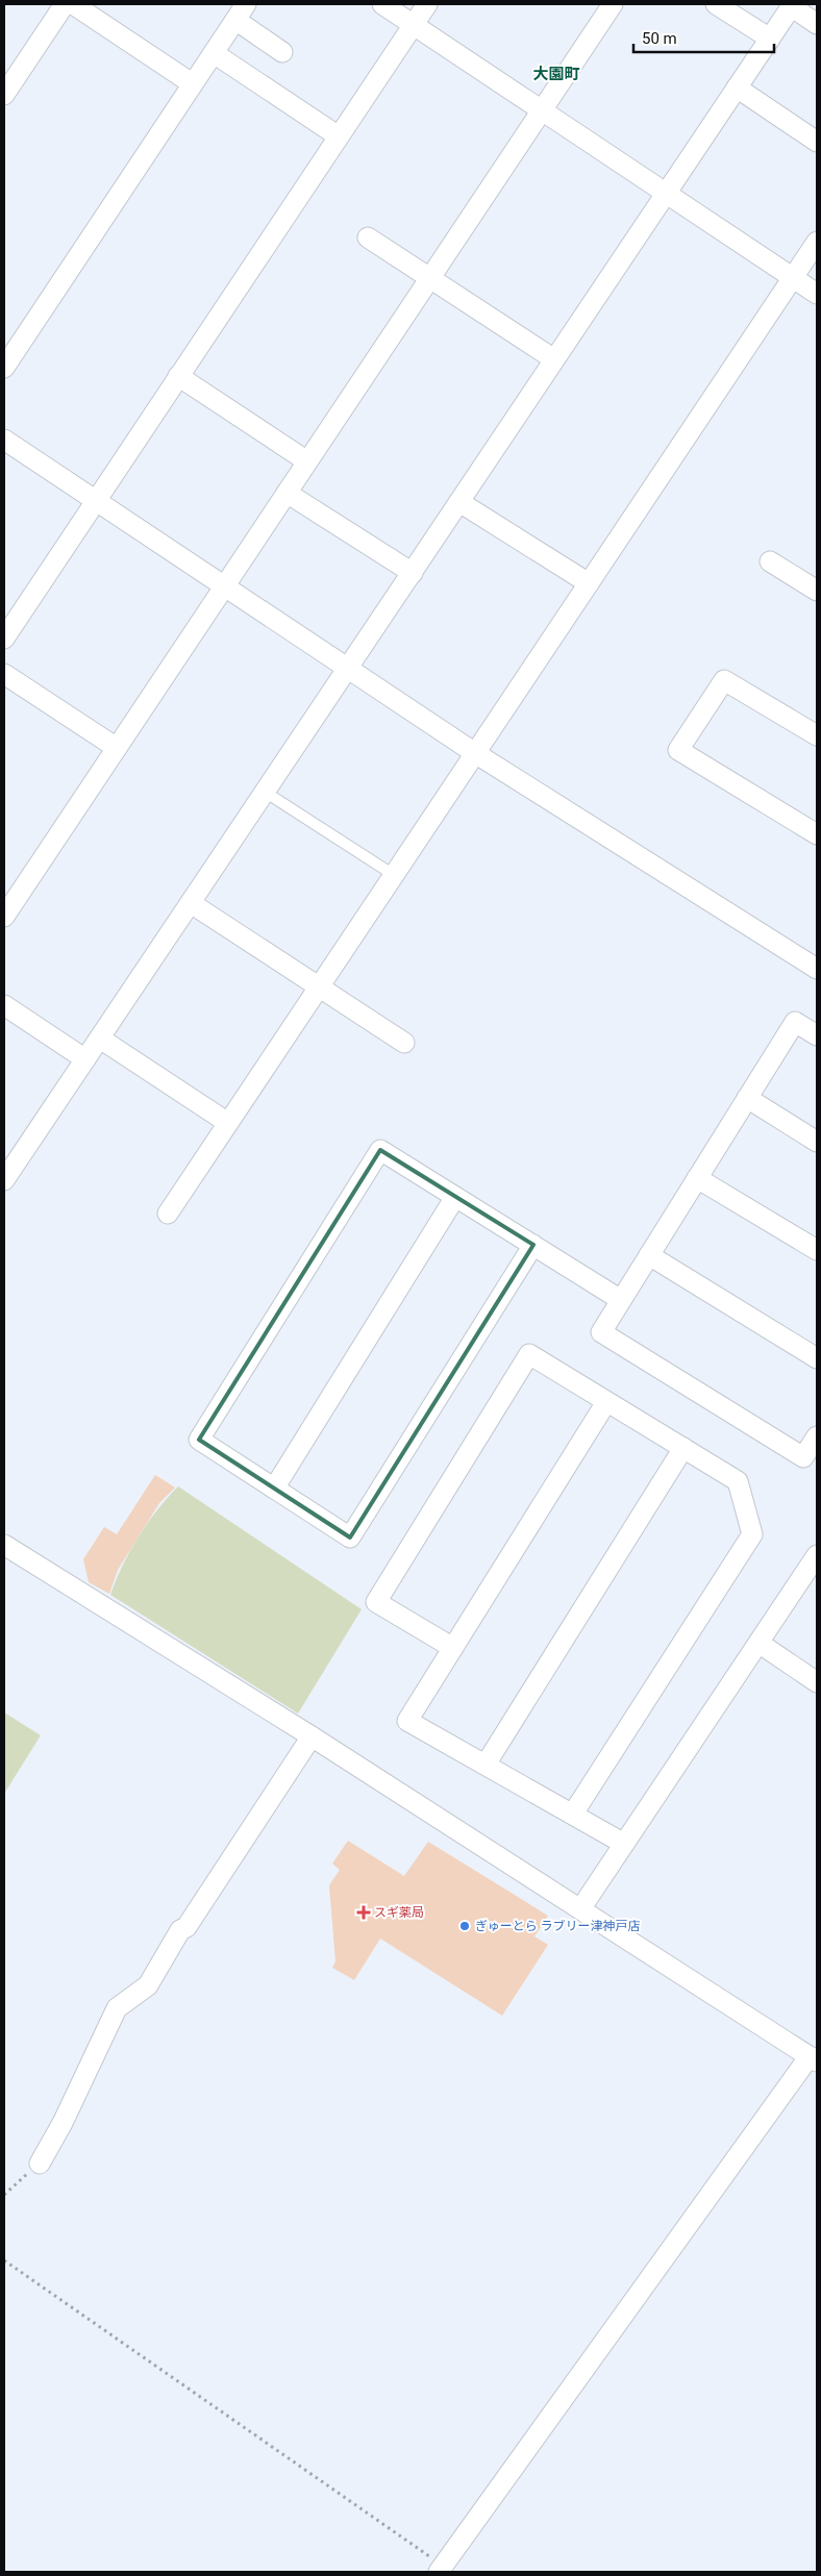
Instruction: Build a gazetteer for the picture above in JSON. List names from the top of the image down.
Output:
{
  "districts": ["大園町"],
  "places": {
    "health": ["スギ薬局"],
    "other": ["ぎゅーとら ラブリー津神戸店"]
  },
  "scale_bar": "50 m"
}
